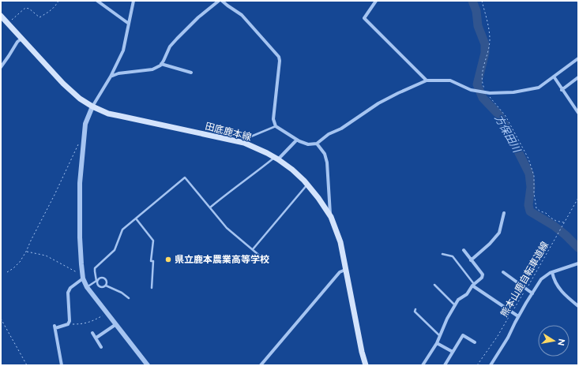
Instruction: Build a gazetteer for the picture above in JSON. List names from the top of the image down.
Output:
{
  "streets": {
    "main road": ["田底鹿本線"],
    "path": ["熊本山鹿自転車道線"]
  },
  "water": ["方保田川"],
  "places": ["県立鹿本農業高等学校"],
  "north": "right"
}
